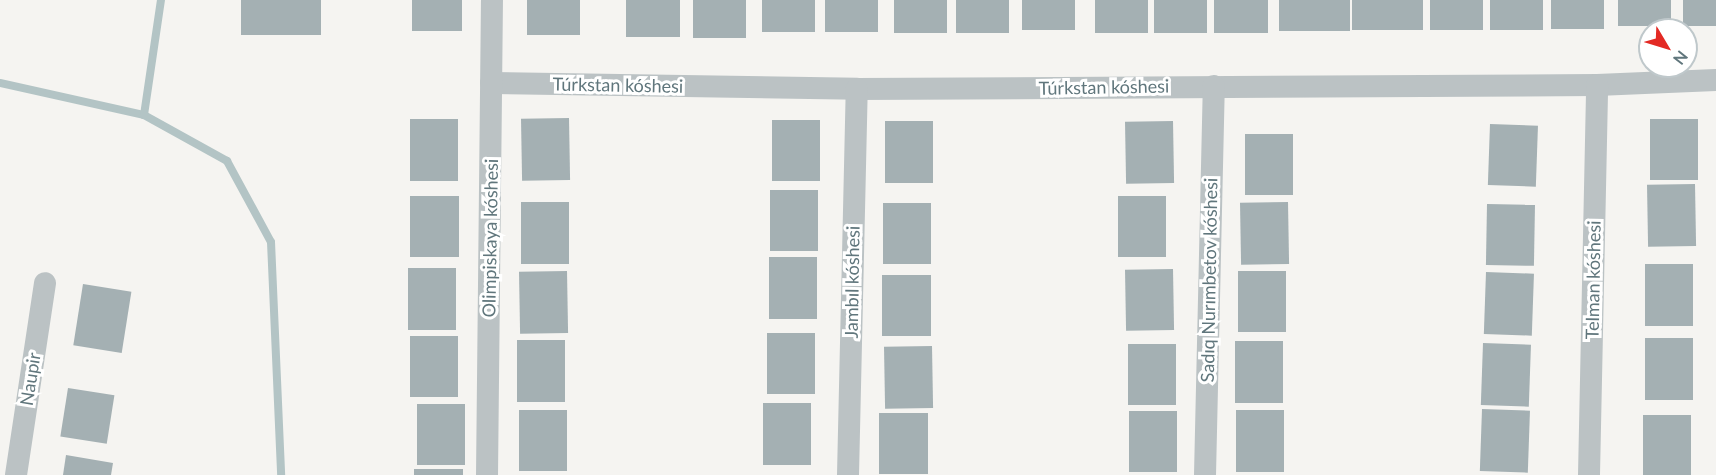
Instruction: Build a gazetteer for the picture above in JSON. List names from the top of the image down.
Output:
{
  "streets": {
    "street": [
      "Túrkstan kóshesi",
      "Olimpiskaya kóshesi",
      "Sadıq Nurımbetov kóshesi",
      "Telman kóshesi",
      "Jambıl kóshesi",
      "Naupir"
    ]
  },
  "crossings": [
    ["Túrkstan kóshesi", "Olimpiskaya kóshesi"],
    ["Túrkstan kóshesi", "Sadıq Nurımbetov kóshesi"],
    ["Túrkstan kóshesi", "Telman kóshesi"],
    ["Túrkstan kóshesi", "Jambıl kóshesi"]
  ],
  "north": "bottom right"
}
